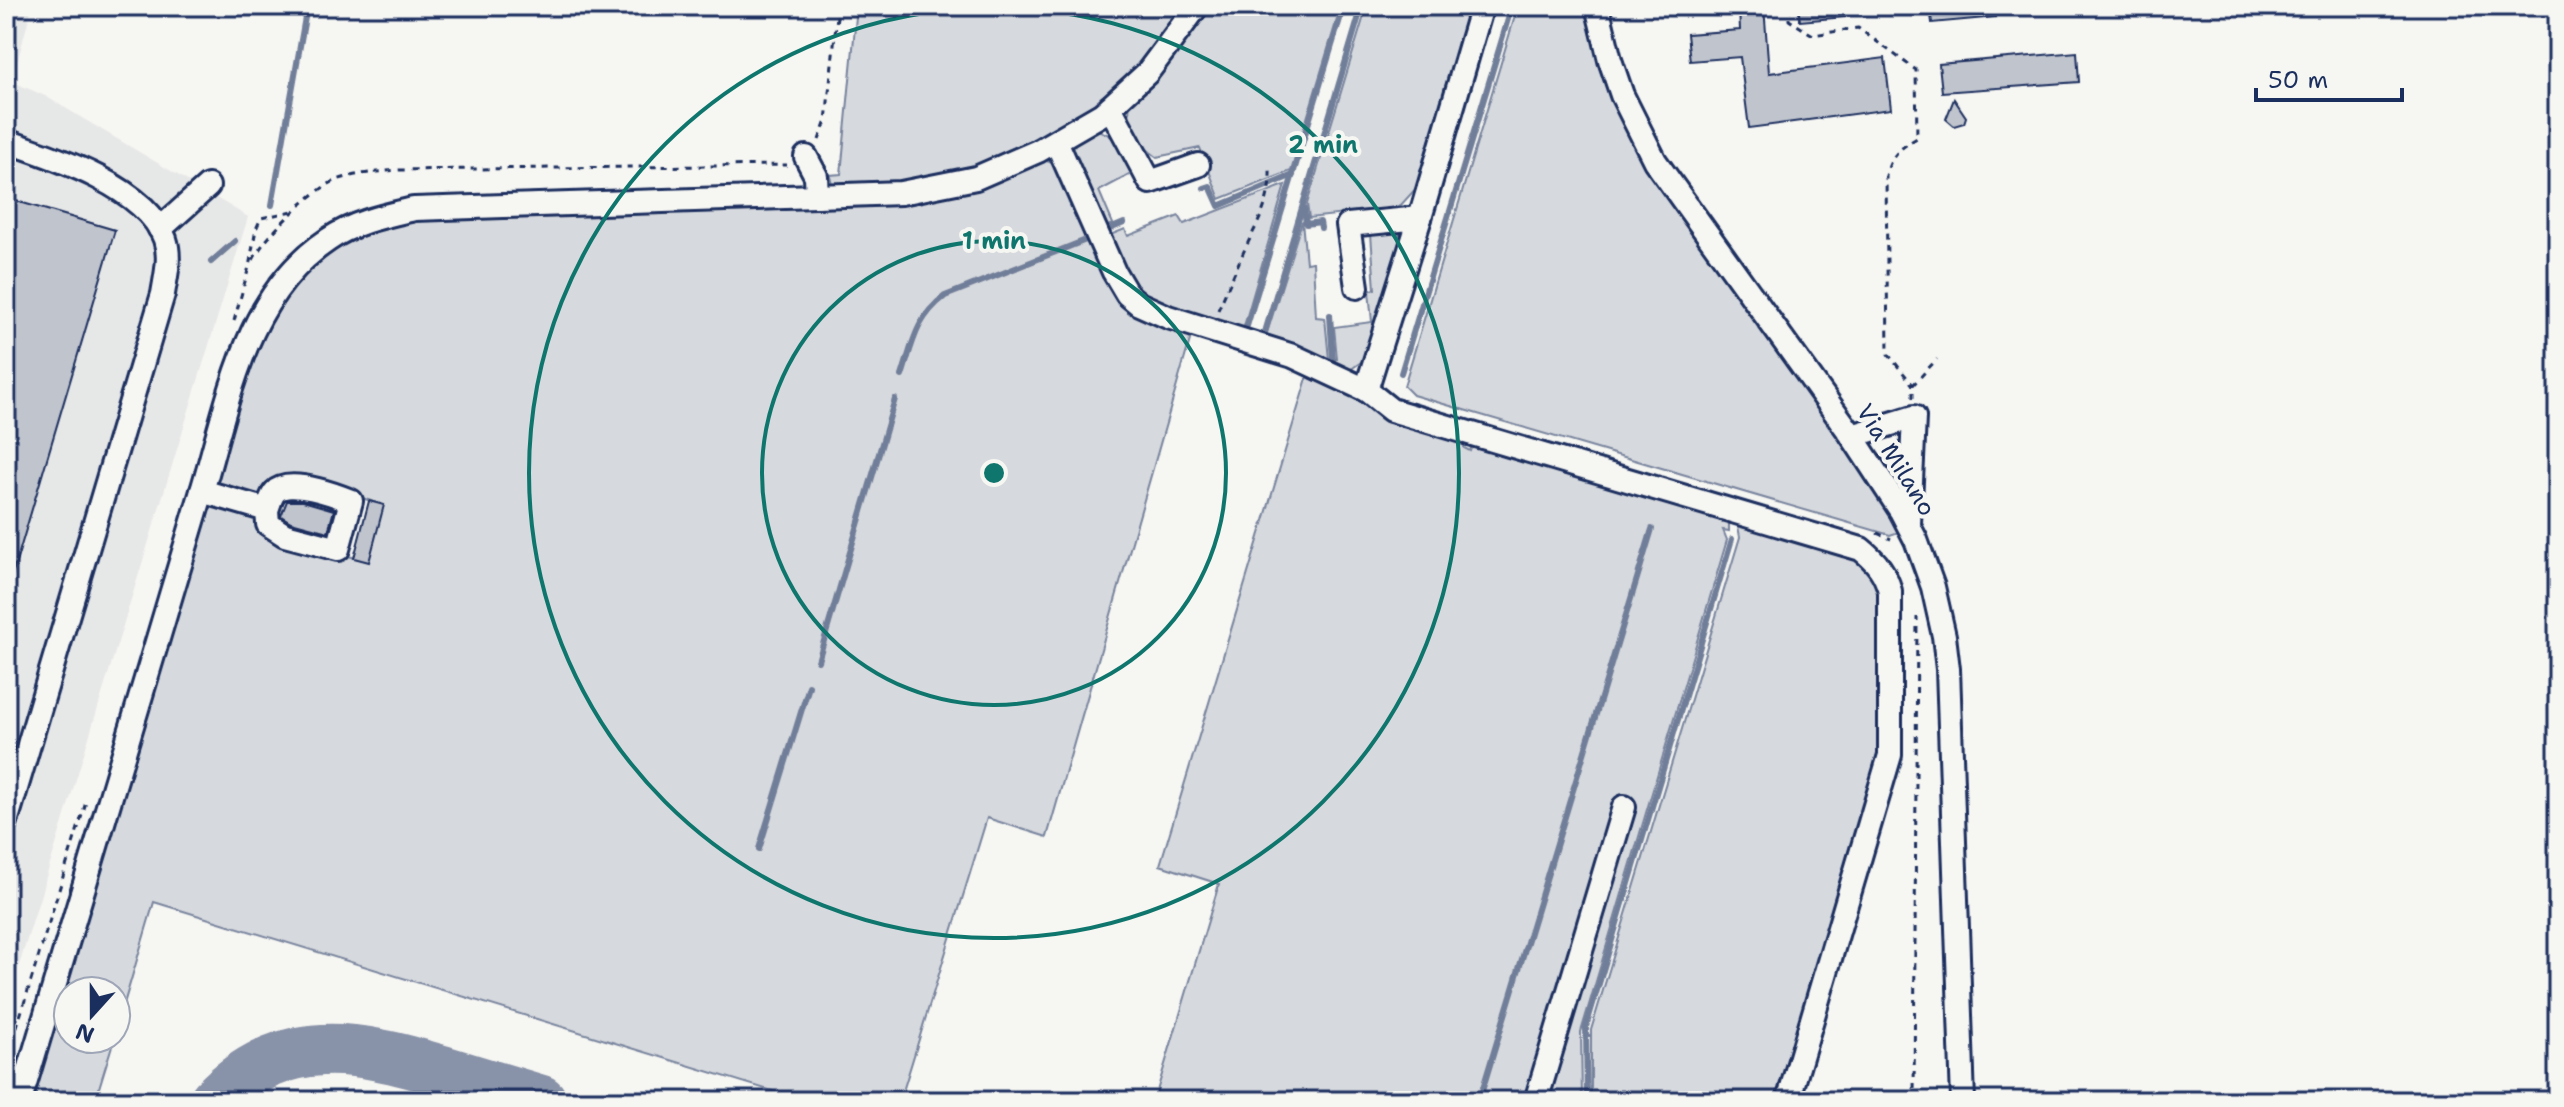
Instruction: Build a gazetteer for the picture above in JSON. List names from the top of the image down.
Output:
{
  "streets": {
    "street": ["Via Milano"]
  },
  "scale_bar": "50 m",
  "north": "bottom",
  "rings": ["2 min", "1 min"]
}
